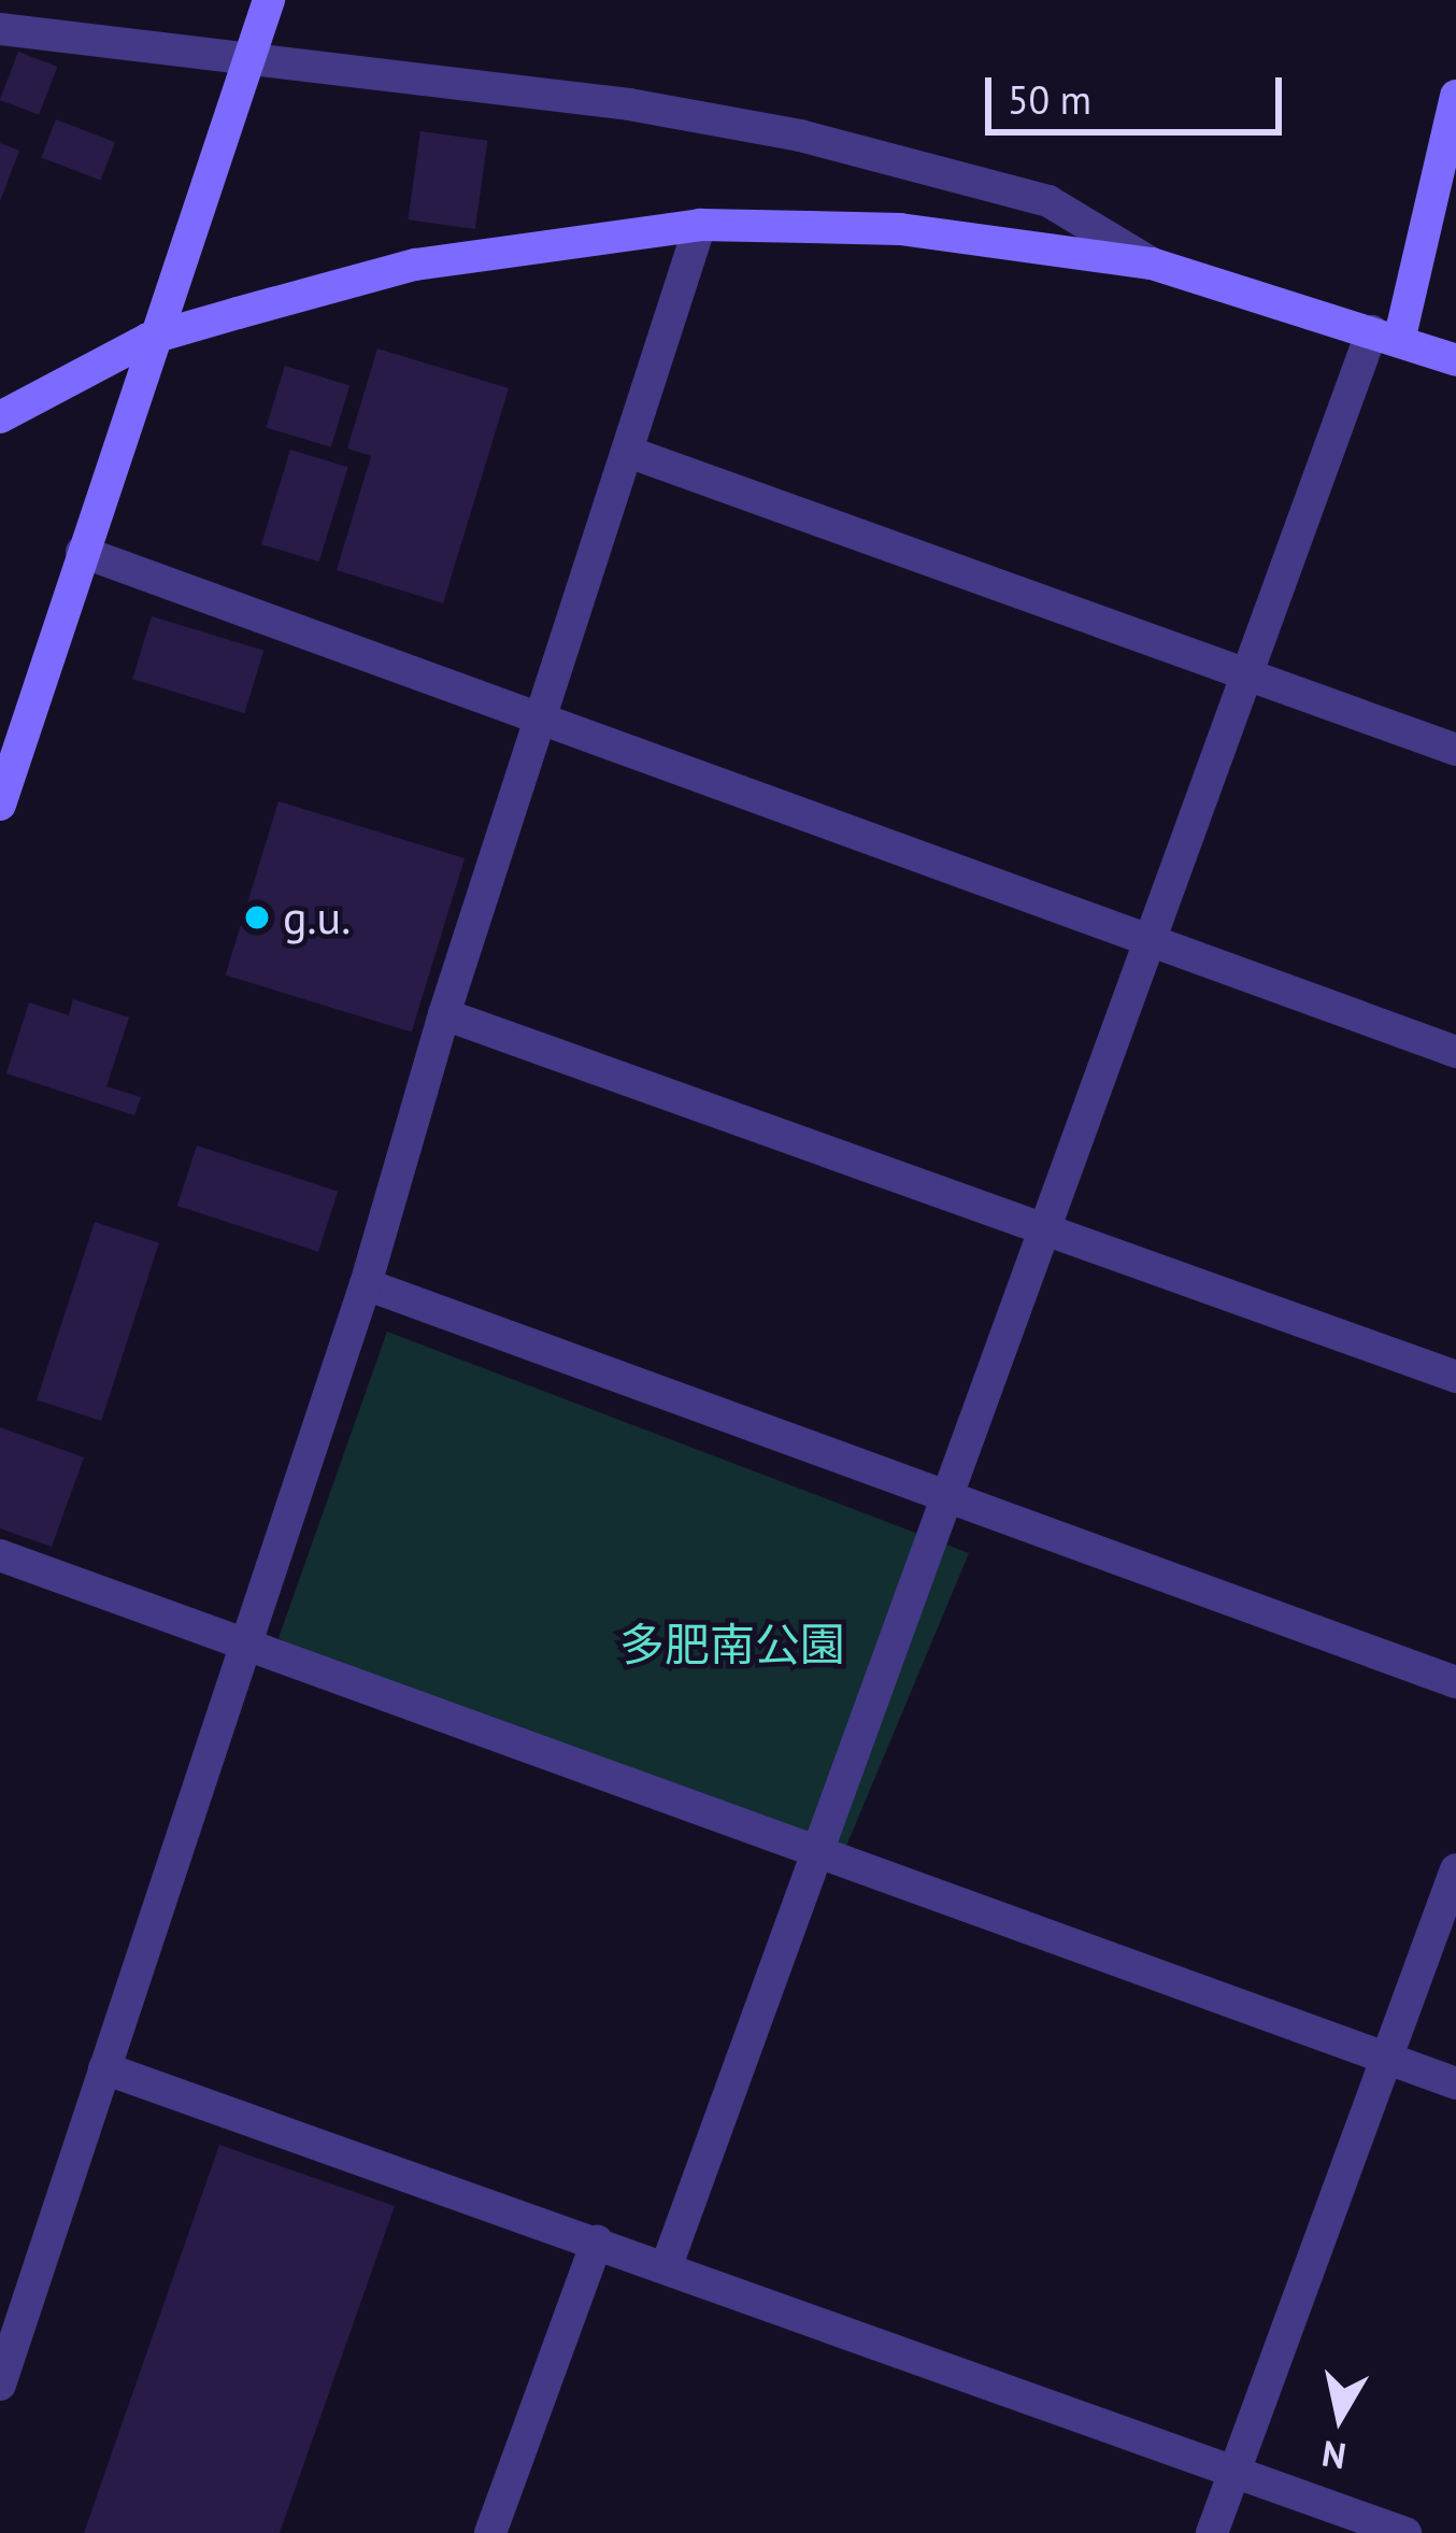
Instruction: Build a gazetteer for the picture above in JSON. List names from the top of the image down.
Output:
{
  "parks": ["多肥南公園"],
  "places": ["g.u."],
  "scale_bar": "50 m",
  "north": "bottom"
}
